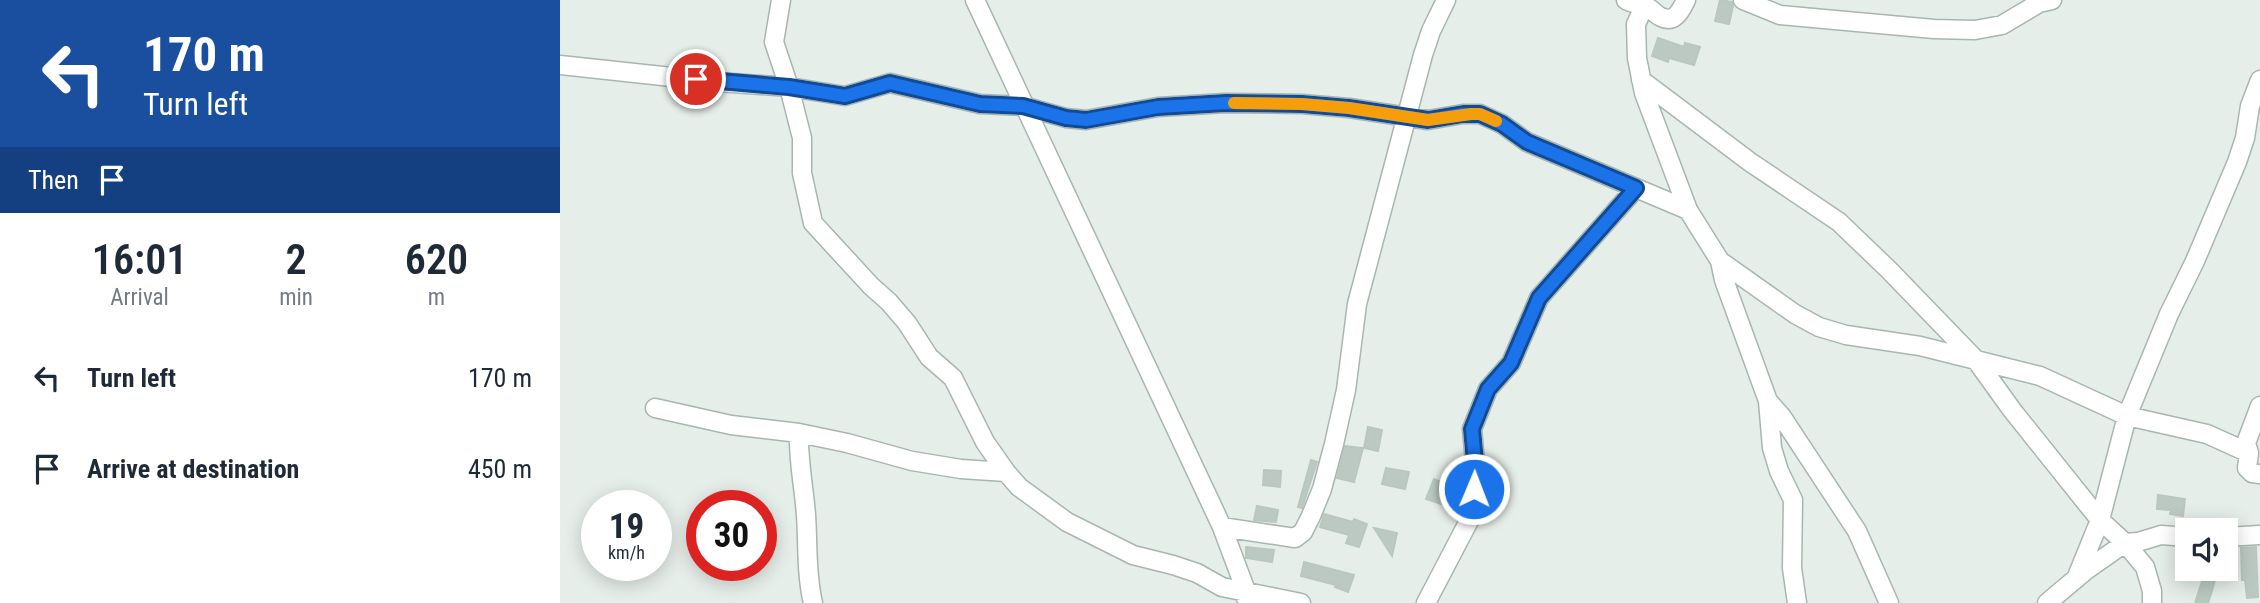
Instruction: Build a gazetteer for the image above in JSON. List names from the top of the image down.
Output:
{
  "page": {
    "turn": ["170 m", "Turn left"],
    "then": "Then",
    "eta": [
      "16:01",
      "Arrival",
      "2",
      "min",
      "620",
      "m"
    ],
    "list": [
      {
        "name": "Turn left",
        "value": "170 m"
      },
      {
        "name": "Arrive at destination",
        "value": "450 m"
      }
    ],
    "speed": "19 km/h",
    "limit": "30"
  }
}
